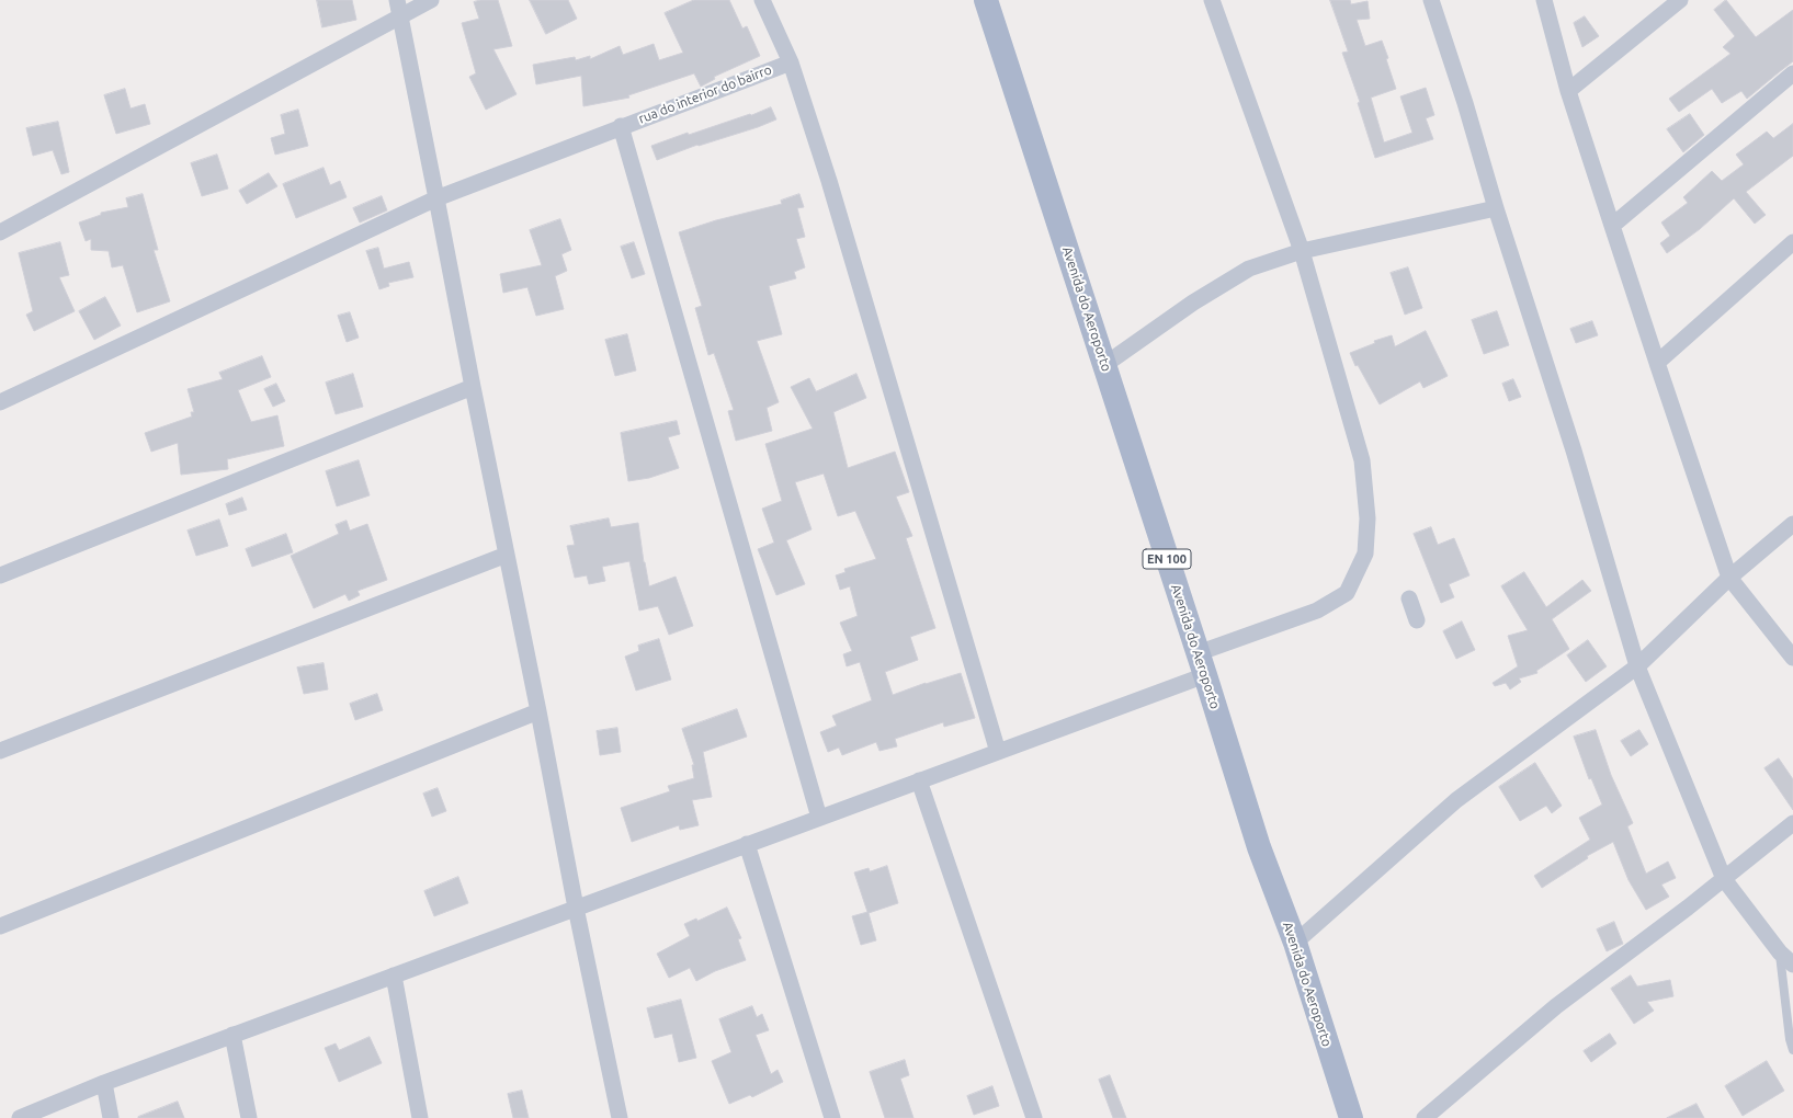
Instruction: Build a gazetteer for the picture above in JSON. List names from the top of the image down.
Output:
{
  "streets": {
    "main road": ["Avenida do Aeroporto", "EN 100"],
    "street": ["rua do interior do bairro"]
  }
}
